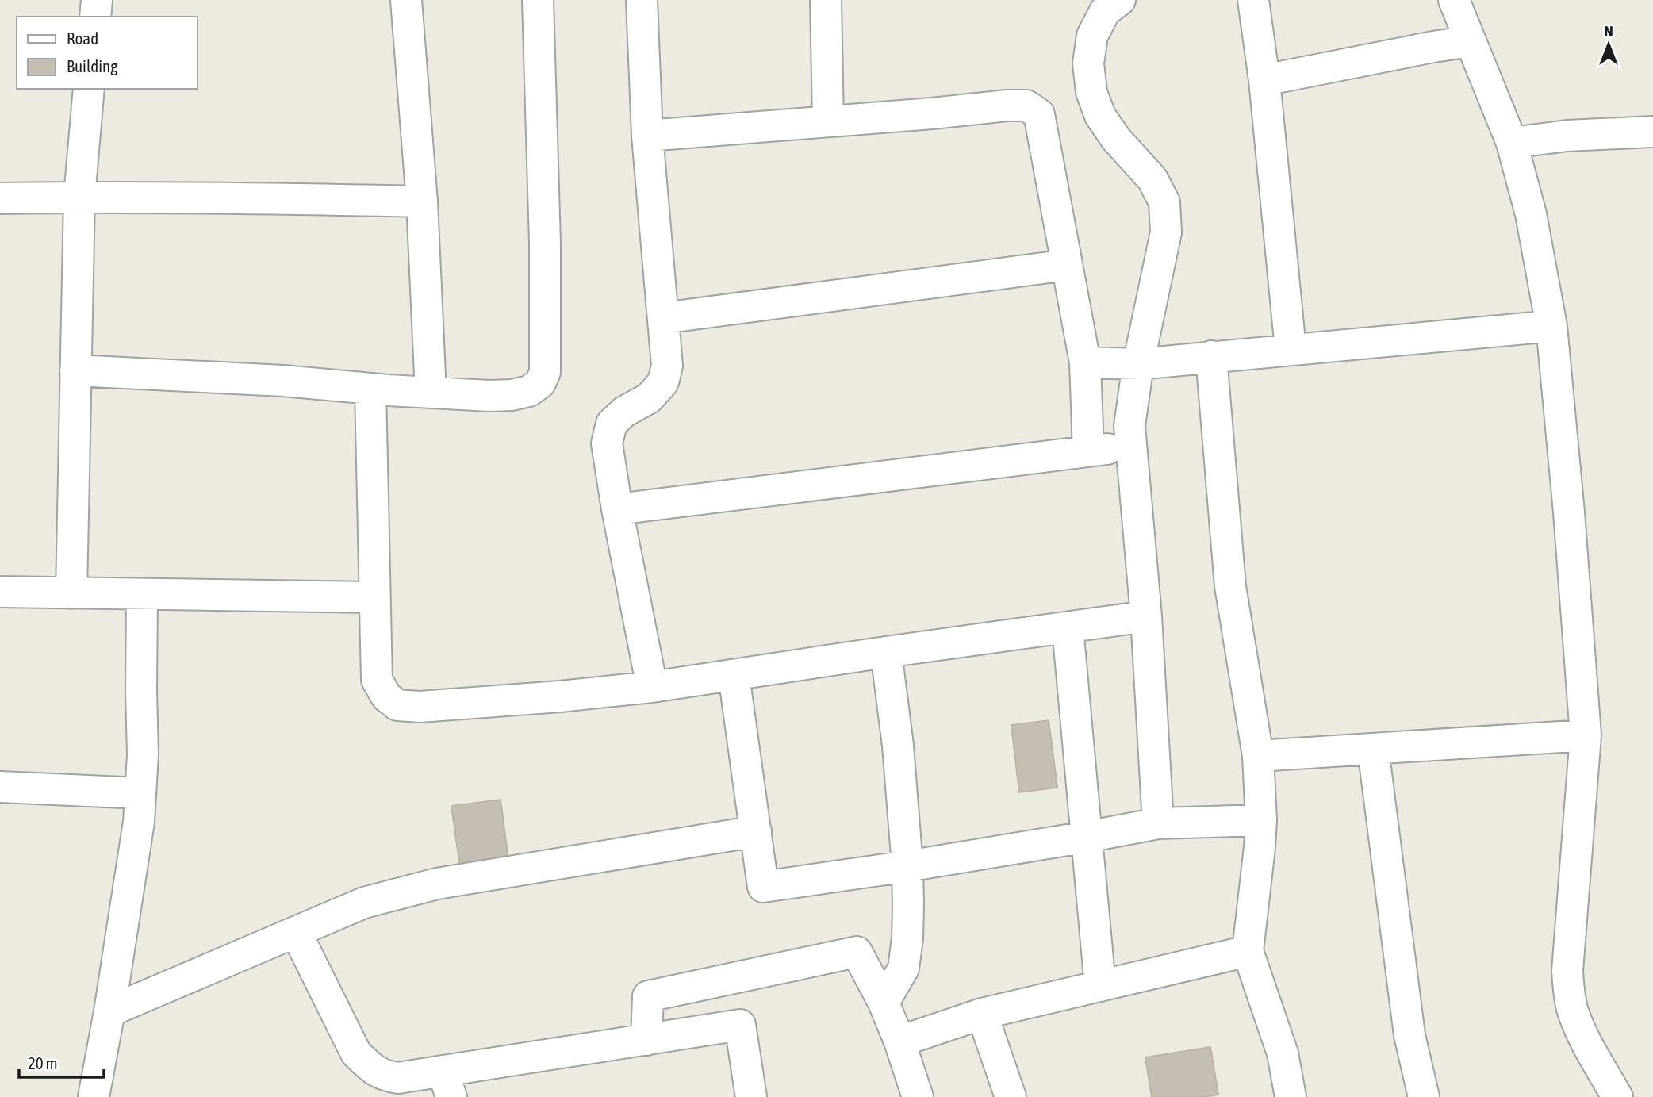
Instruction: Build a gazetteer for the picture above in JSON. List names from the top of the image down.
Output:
{
  "legend": ["Road", "Building"],
  "scale_bar": "20 m",
  "north": "top"
}
